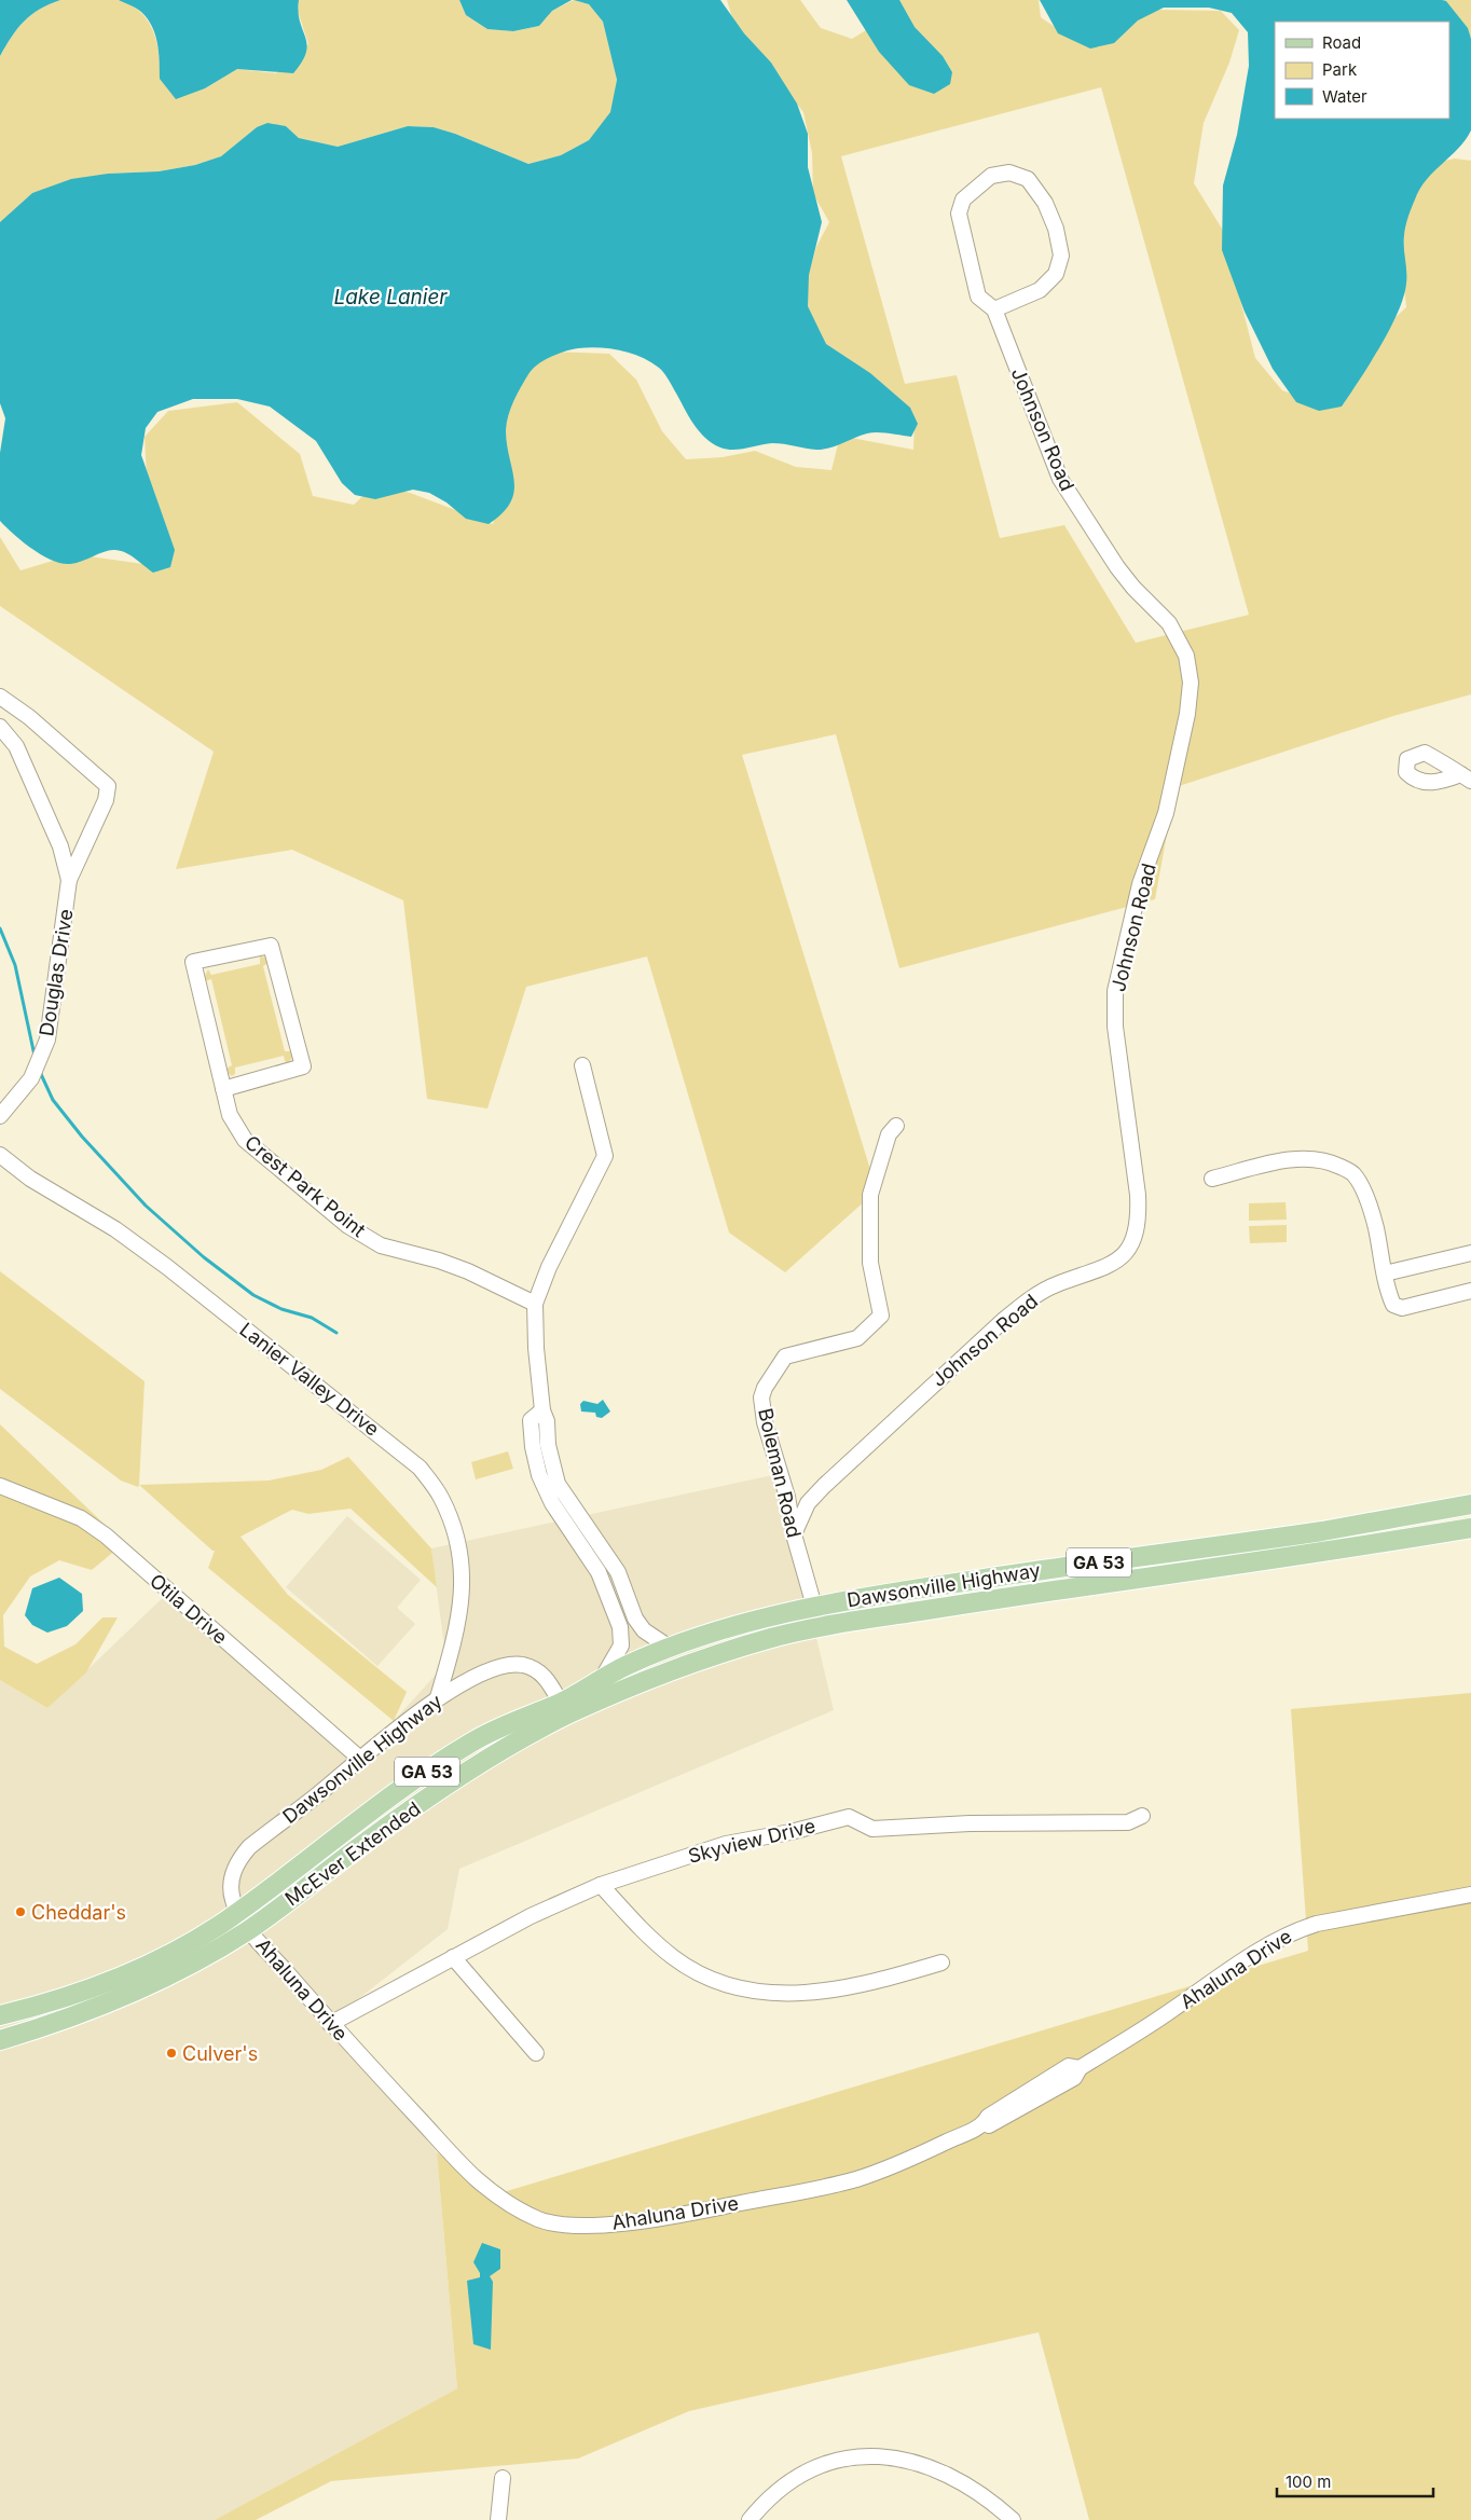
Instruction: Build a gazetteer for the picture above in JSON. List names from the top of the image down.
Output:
{
  "streets": {
    "main road": ["GA 53", "Dawsonville Highway", "McEver Extended"],
    "street": [
      "Johnson Road",
      "Douglas Drive",
      "Crest Park Point",
      "Lanier Valley Drive",
      "Boleman Road",
      "Otila Drive",
      "Skyview Drive",
      "Ahaluna Drive"
    ]
  },
  "crossings": [
    ["Johnson Road", "Boleman Road"],
    ["Lanier Valley Drive", "Dawsonville Highway"],
    ["Boleman Road", "Dawsonville Highway"],
    ["GA 53", "McEver Extended"],
    ["GA 53", "Ahaluna Drive"],
    ["Dawsonville Highway", "Otila Drive"],
    ["Dawsonville Highway", "McEver Extended"],
    ["Dawsonville Highway", "Ahaluna Drive"],
    ["Skyview Drive", "Ahaluna Drive"],
    ["McEver Extended", "Ahaluna Drive"]
  ],
  "water": ["Lake Lanier"],
  "places": ["Cheddar's", "Culver's"],
  "legend": ["Road", "Park", "Water"],
  "scale_bar": "100 m"
}
